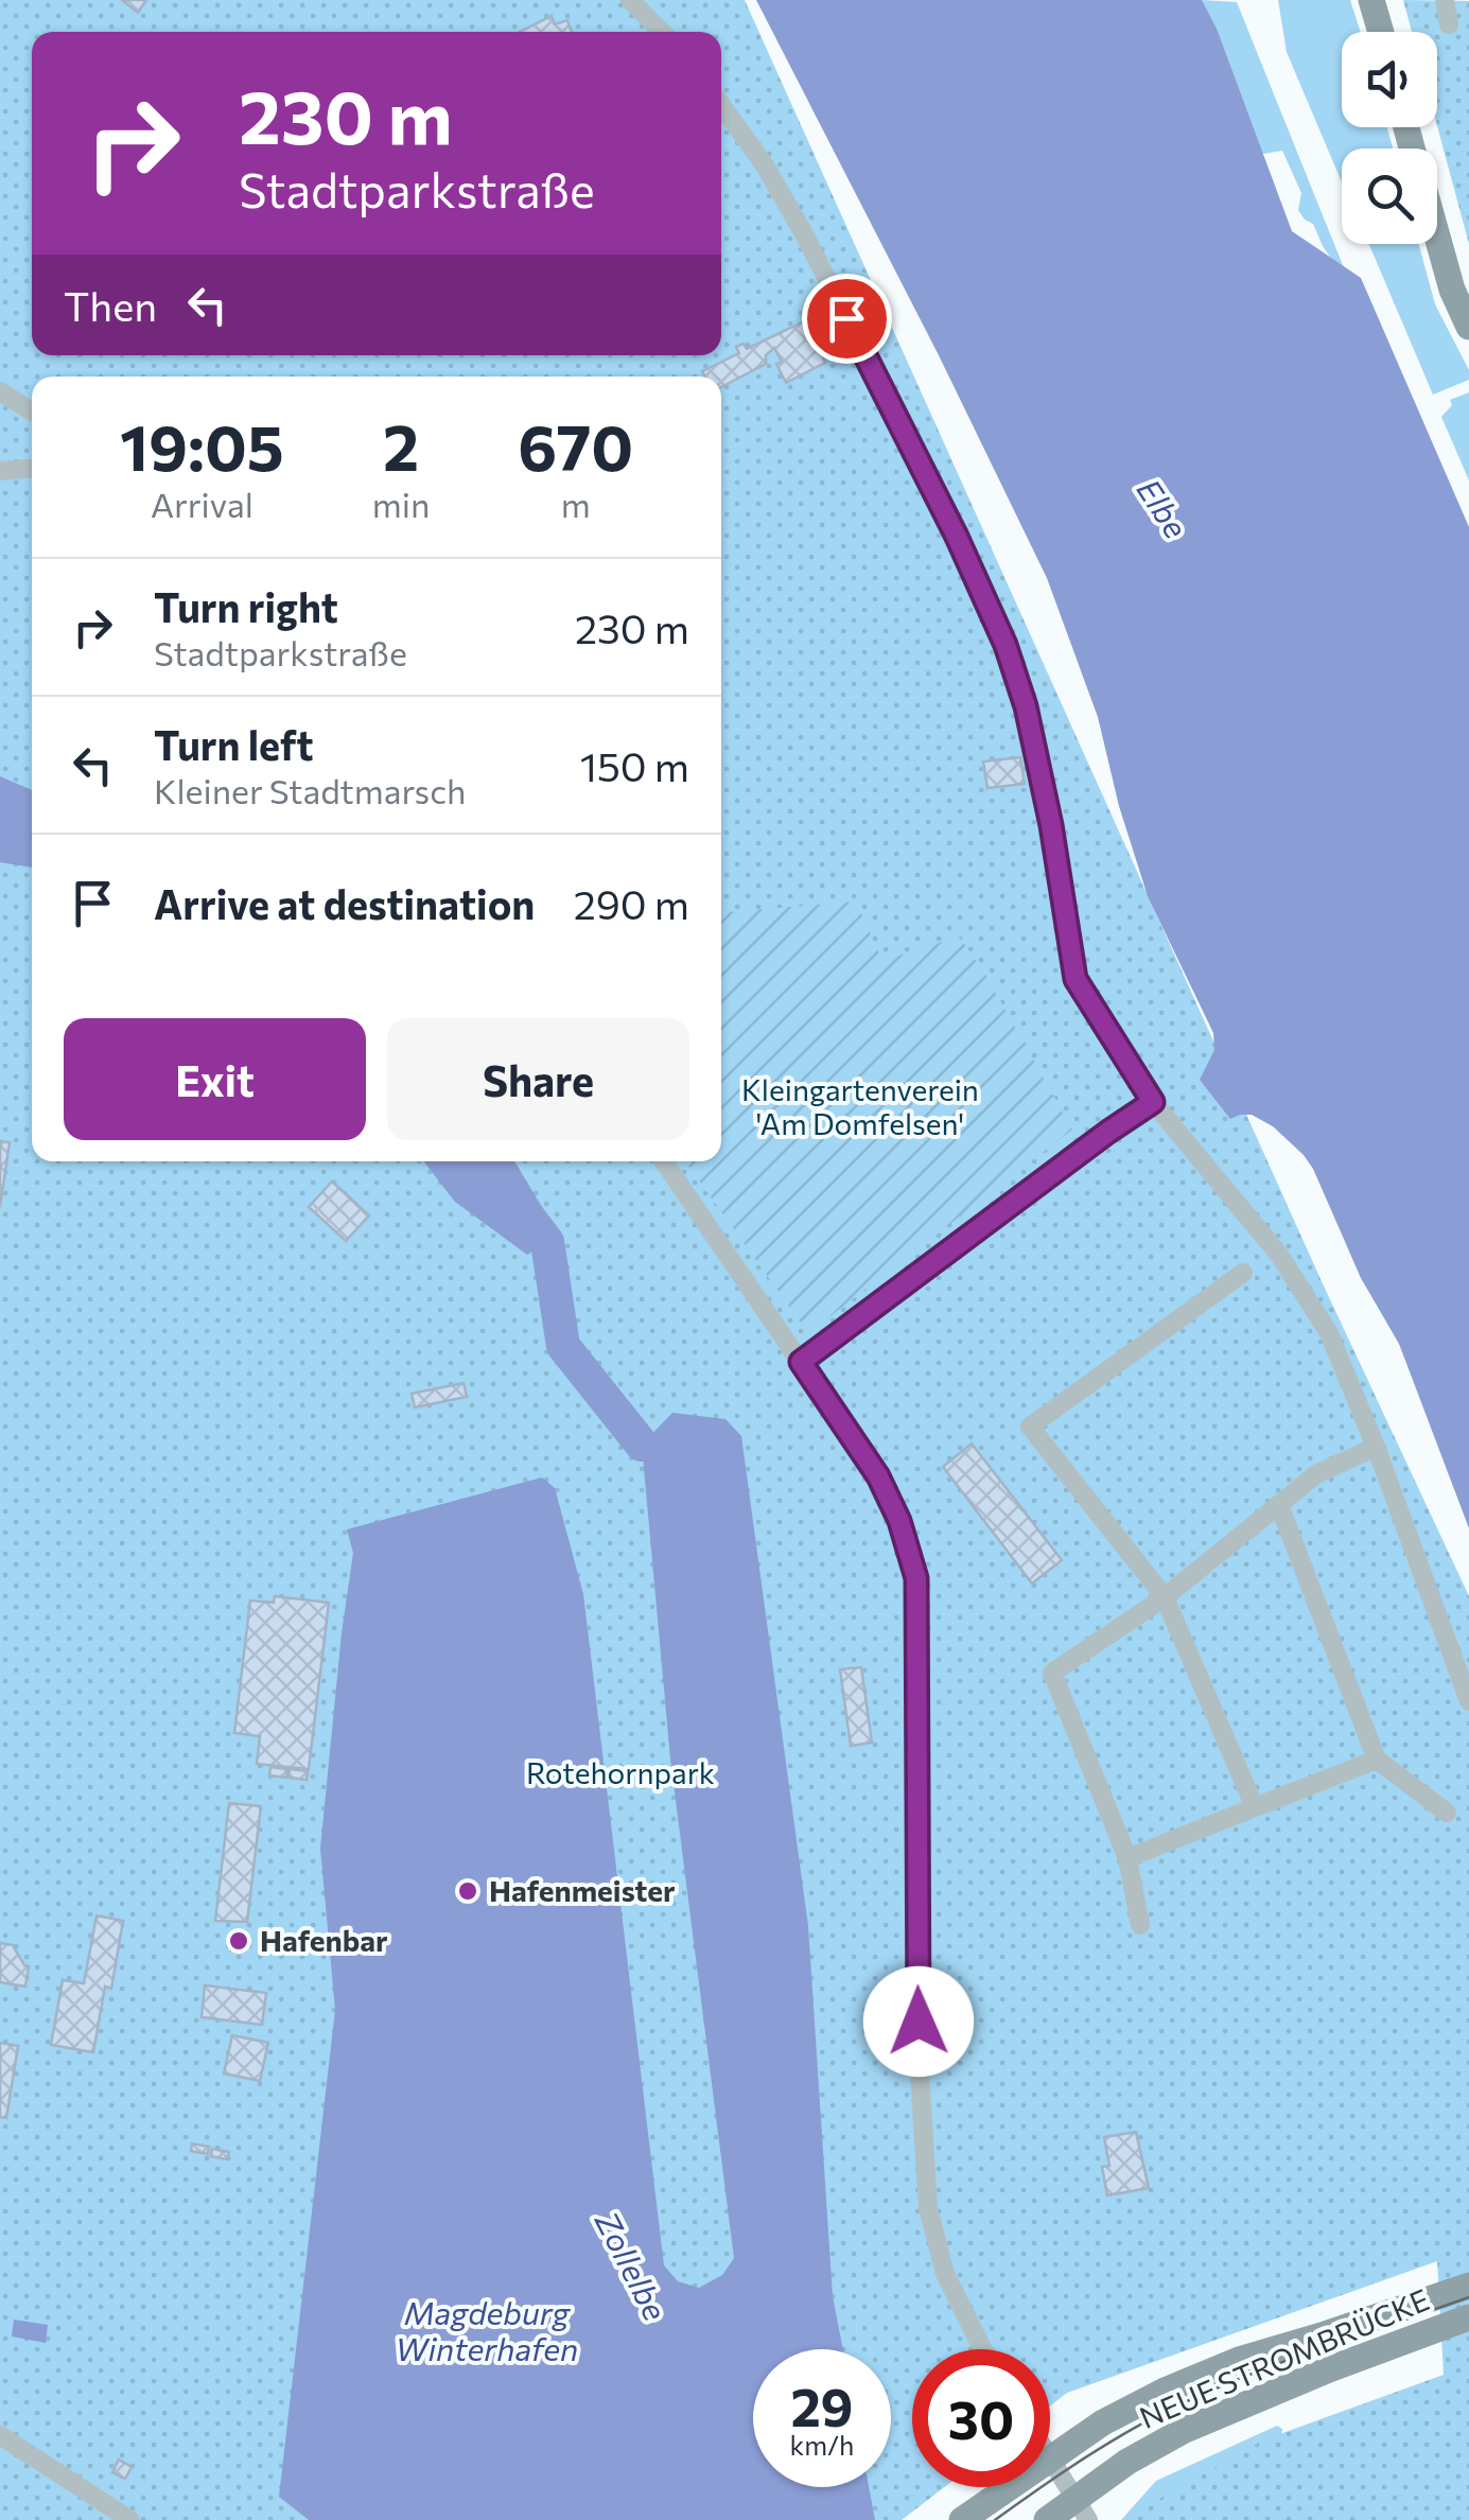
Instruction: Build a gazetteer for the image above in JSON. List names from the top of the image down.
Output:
{
  "streets": {
    "main road": ["NEUE STROMBRÜCKE"]
  },
  "water": ["Elbe", "Zollelbe", "Magdeburg Winterhafen"],
  "parks": ["Kleingartenverein 'Am Domfelsen'", "Rotehornpark"],
  "places": ["Hafenmeister", "Hafenbar"],
  "page": {
    "turn": ["230 m", "Stadtparkstraße"],
    "then": "Then",
    "eta": [
      "19:05",
      "Arrival",
      "2",
      "min",
      "670",
      "m"
    ],
    "list": [
      {
        "name": "Turn right",
        "note": "Stadtparkstraße",
        "value": "230 m"
      },
      {
        "name": "Turn left",
        "note": "Kleiner Stadtmarsch",
        "value": "150 m"
      },
      {
        "name": "Arrive at destination",
        "value": "290 m"
      }
    ],
    "buttons": ["Exit", "Share"],
    "speed": "29 km/h",
    "limit": "30"
  }
}
